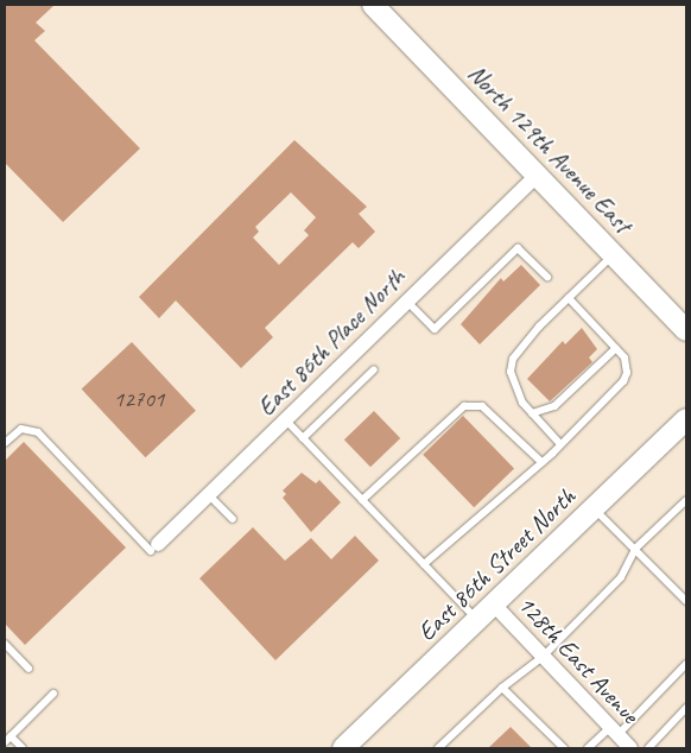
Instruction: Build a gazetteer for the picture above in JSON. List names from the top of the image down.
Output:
{
  "streets": {
    "main road": ["North 129th Avenue East", "East 86th Street North"],
    "street": ["East 86th Place North", "128th East Avenue"]
  },
  "crossings": [
    ["North 129th Avenue East", "East 86th Place North"],
    ["East 86th Street North", "128th East Avenue"]
  ],
  "house_numbers": ["12701"]
}
